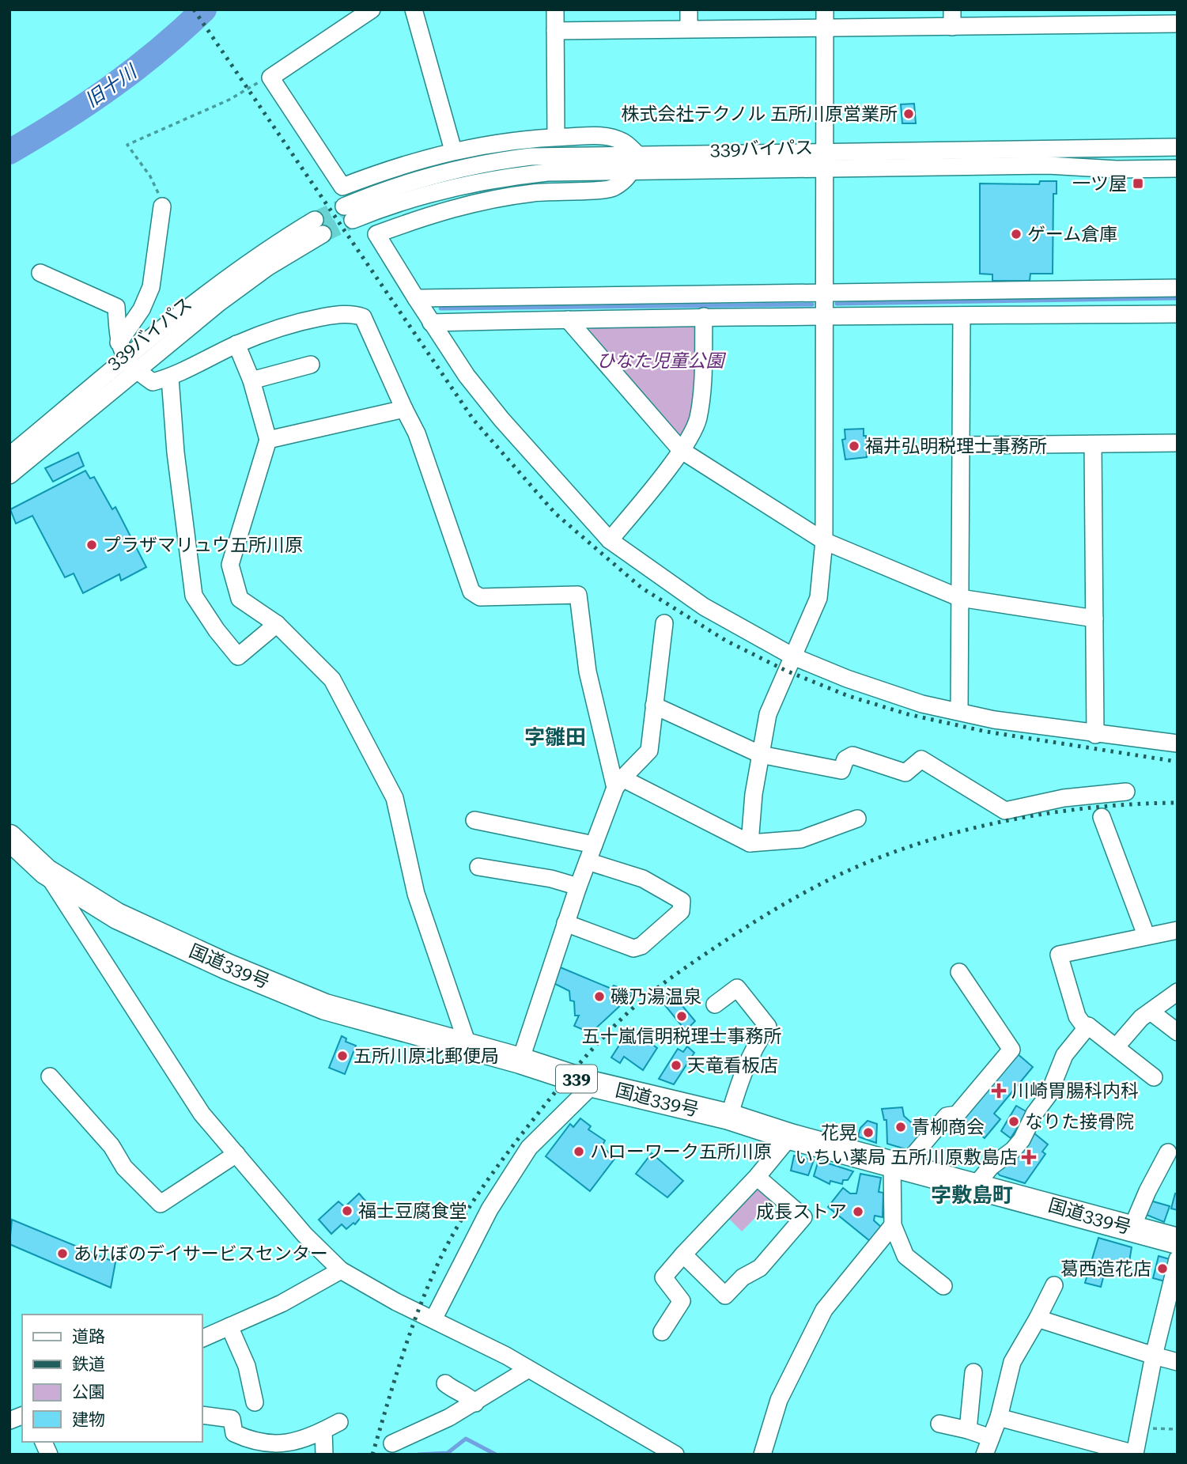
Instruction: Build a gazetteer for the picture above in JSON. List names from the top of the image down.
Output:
{
  "streets": {
    "highway": ["国道339号", "339"],
    "street": ["339バイパス"]
  },
  "districts": ["字雛田", "字敷島町"],
  "water": ["旧十川"],
  "parks": ["ひなた児童公園"],
  "places": {
    "other": [
      "株式会社テクノル 五所川原営業所",
      "ゲーム倉庫",
      "福井弘明税理士事務所",
      "プラザマリュウ五所川原",
      "磯乃湯温泉",
      "五十嵐信明税理士事務所",
      "五所川原北郵便局",
      "天竜看板店",
      "なりた接骨院",
      "青柳商会",
      "花晃",
      "ハローワーク五所川原",
      "福士豆腐食堂",
      "成長ストア",
      "あけぼのデイサービスセンター",
      "葛西造花店"
    ],
    "transit": ["一ツ屋"],
    "health": ["川崎胃腸科内科", "いちい薬局 五所川原敷島店"]
  },
  "legend": [
    "道路",
    "鉄道",
    "公園",
    "建物"
  ]
}
